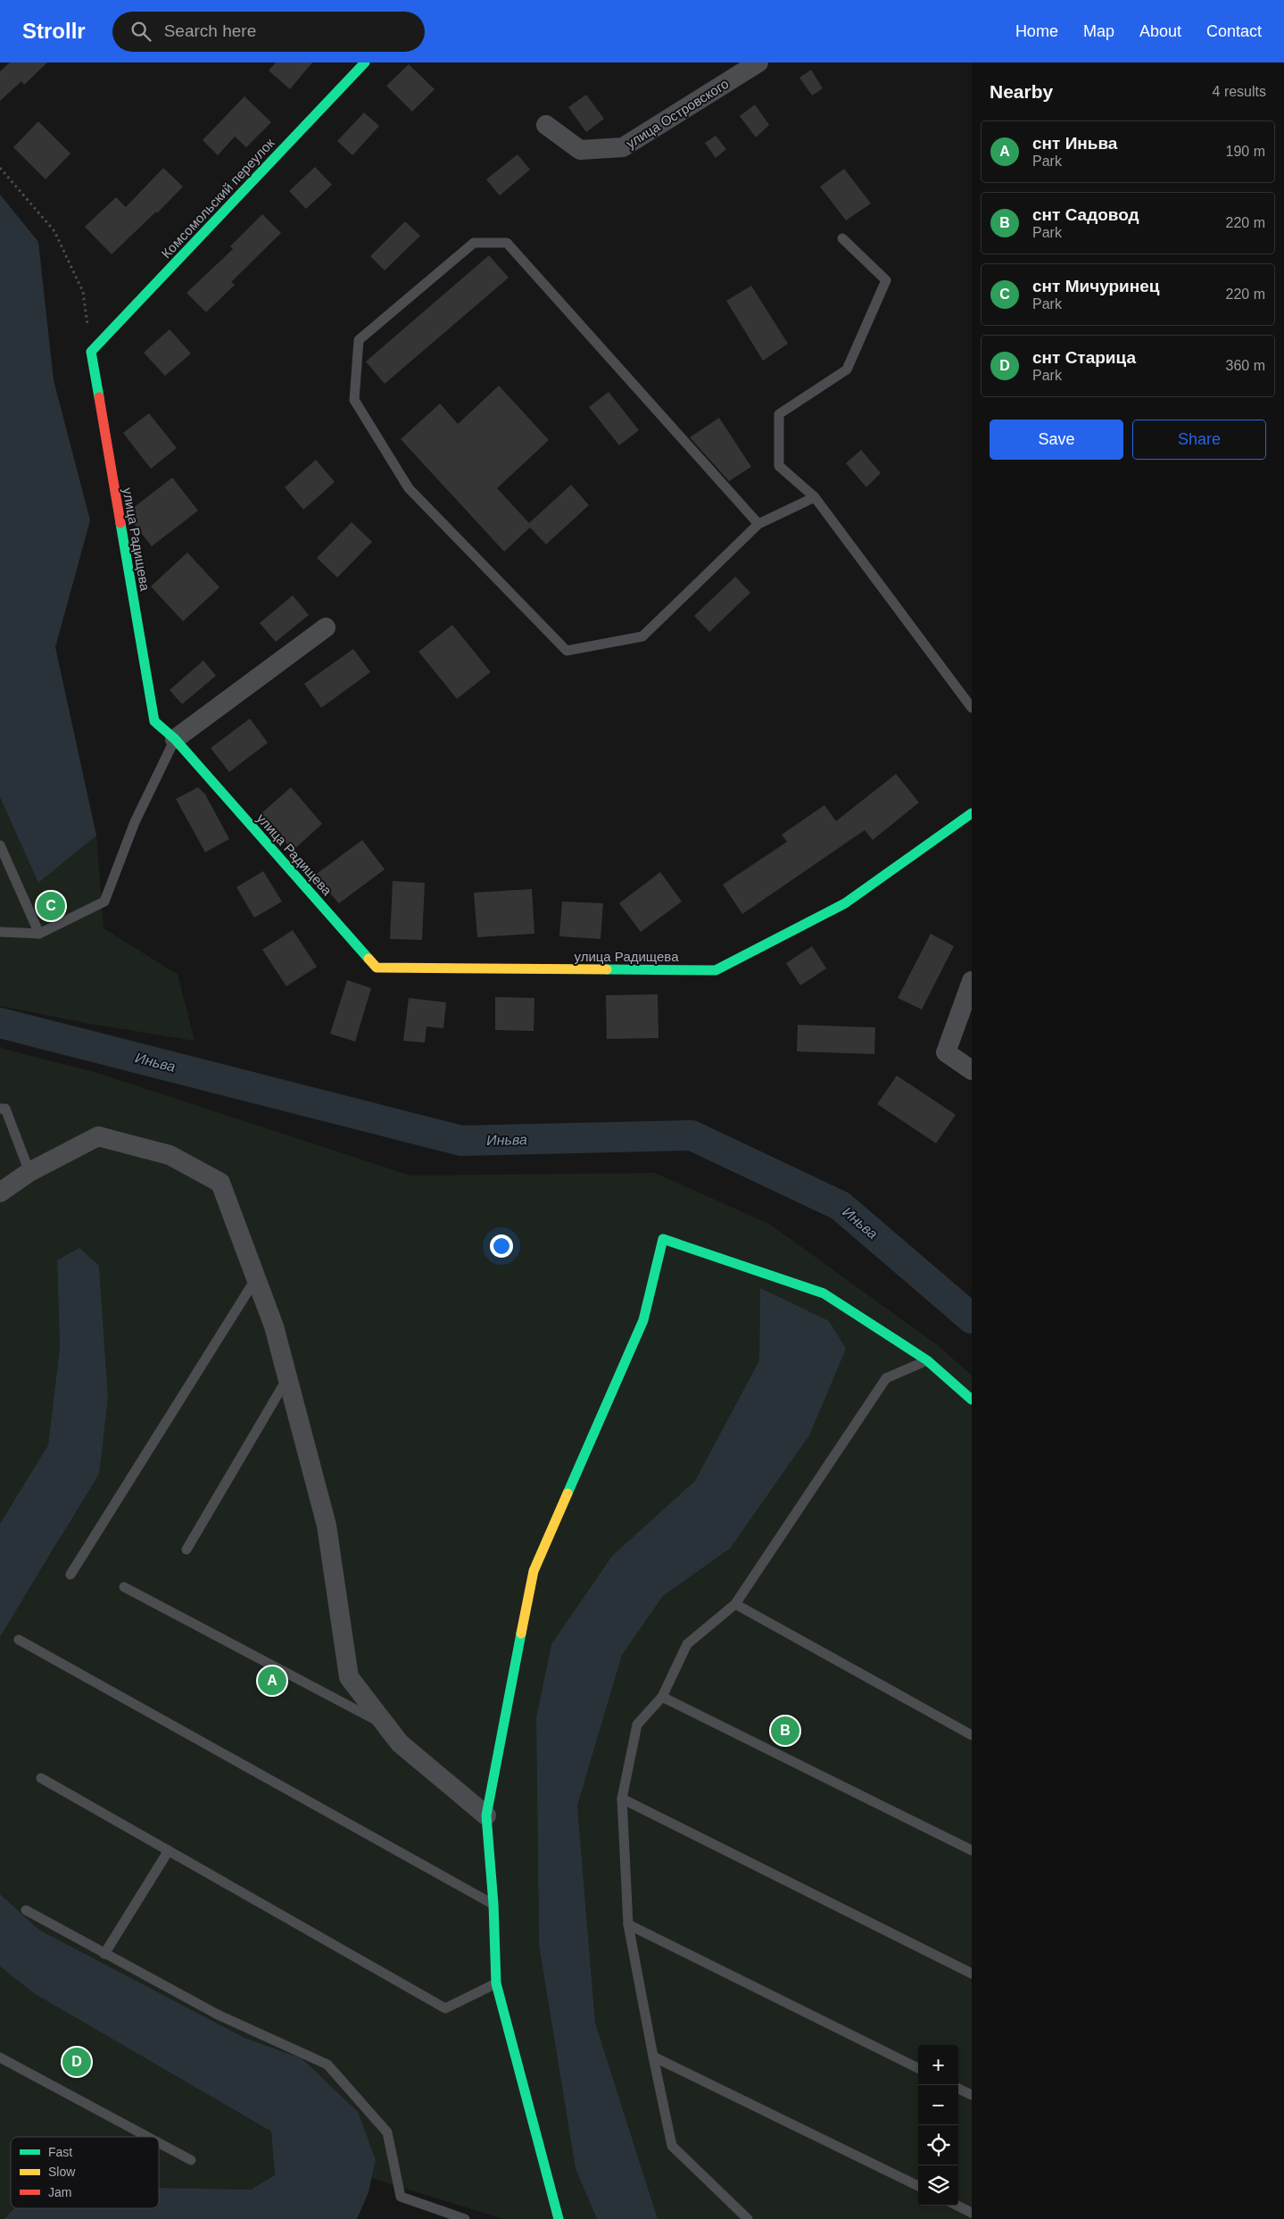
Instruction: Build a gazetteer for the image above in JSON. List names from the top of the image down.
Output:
{
  "streets": {
    "street": ["улица Островского", "Комсомольский переулок", "улица Радищева"]
  },
  "crossings": [
    ["Комсомольский переулок", "улица Радищева"]
  ],
  "water": ["Иньва"],
  "legend": ["Fast", "Slow", "Jam"],
  "page": {
    "header": "Strollr",
    "search": "Search here",
    "nav": [
      "Home",
      "Map",
      "About",
      "Contact"
    ],
    "heading": ["Nearby", "4 results"],
    "list": [
      {
        "mark": "A",
        "name": "снт Иньва",
        "note": "Park",
        "value": "190 m"
      },
      {
        "mark": "B",
        "name": "снт Садовод",
        "note": "Park",
        "value": "220 m"
      },
      {
        "mark": "C",
        "name": "снт Мичуринец",
        "note": "Park",
        "value": "220 m"
      },
      {
        "mark": "D",
        "name": "снт Старица",
        "note": "Park",
        "value": "360 m"
      }
    ],
    "buttons": ["Save", "Share"],
    "pins": [
      "C",
      "A",
      "B",
      "D"
    ],
    "map_buttons": ["+", "−"]
  }
}
